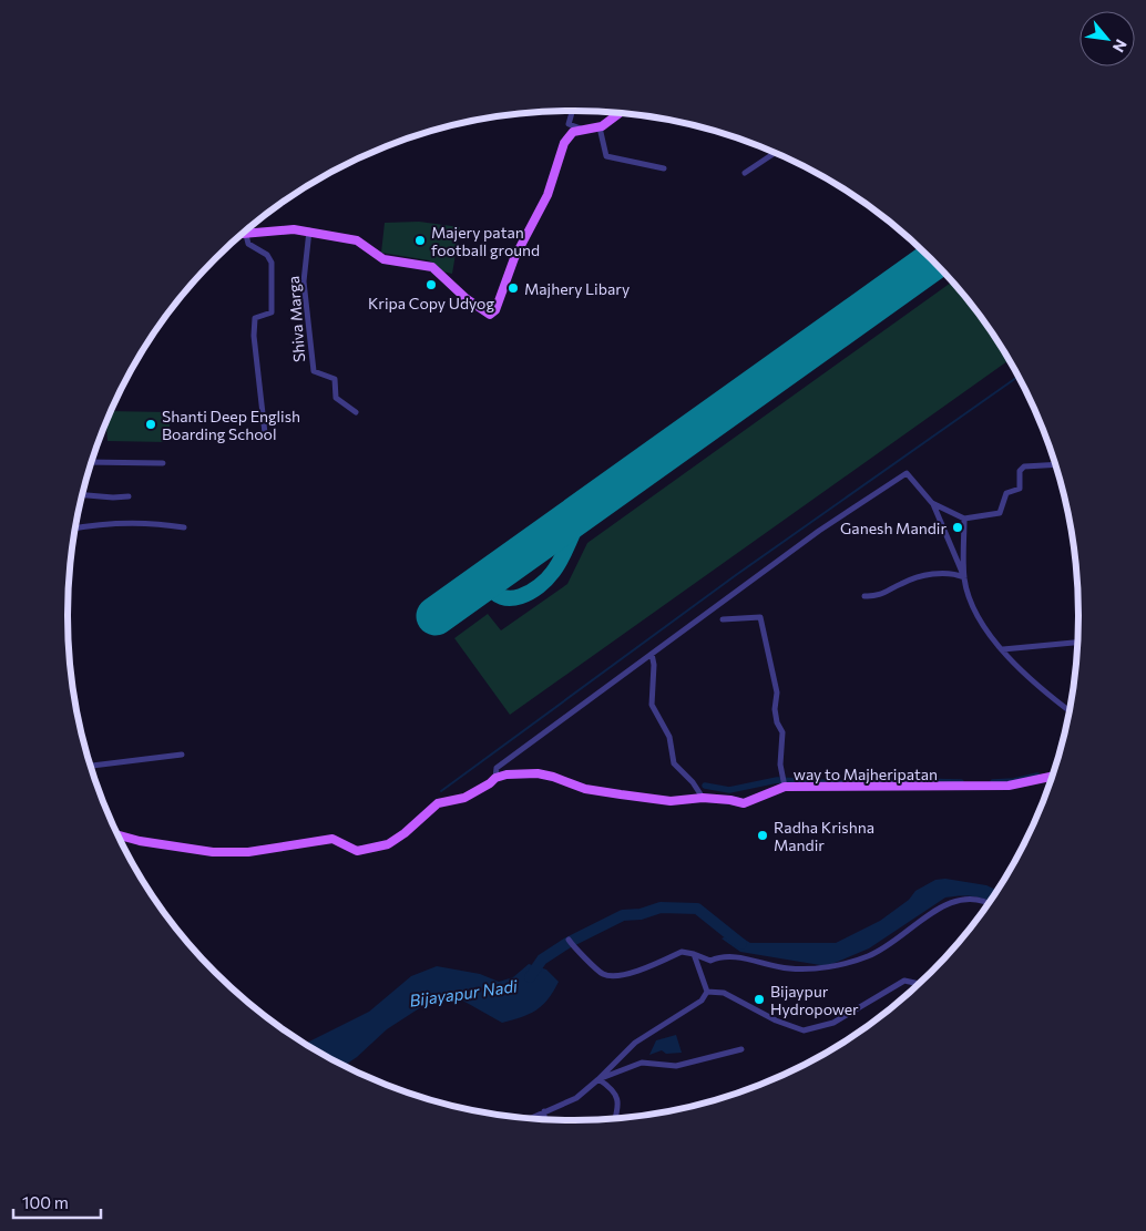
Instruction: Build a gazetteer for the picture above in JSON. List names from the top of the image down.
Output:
{
  "streets": {
    "main road": ["way to Majheripatan"],
    "street": ["Shiva Marga"]
  },
  "water": ["Bijayapur Nadi"],
  "places": [
    "Majery patan football ground",
    "Kripa Copy Udyog",
    "Majhery Libary",
    "Shanti Deep English Boarding School",
    "Ganesh Mandir",
    "Radha Krishna Mandir",
    "Bijaypur Hydropower"
  ],
  "scale_bar": "100 m",
  "north": "bottom right"
}
